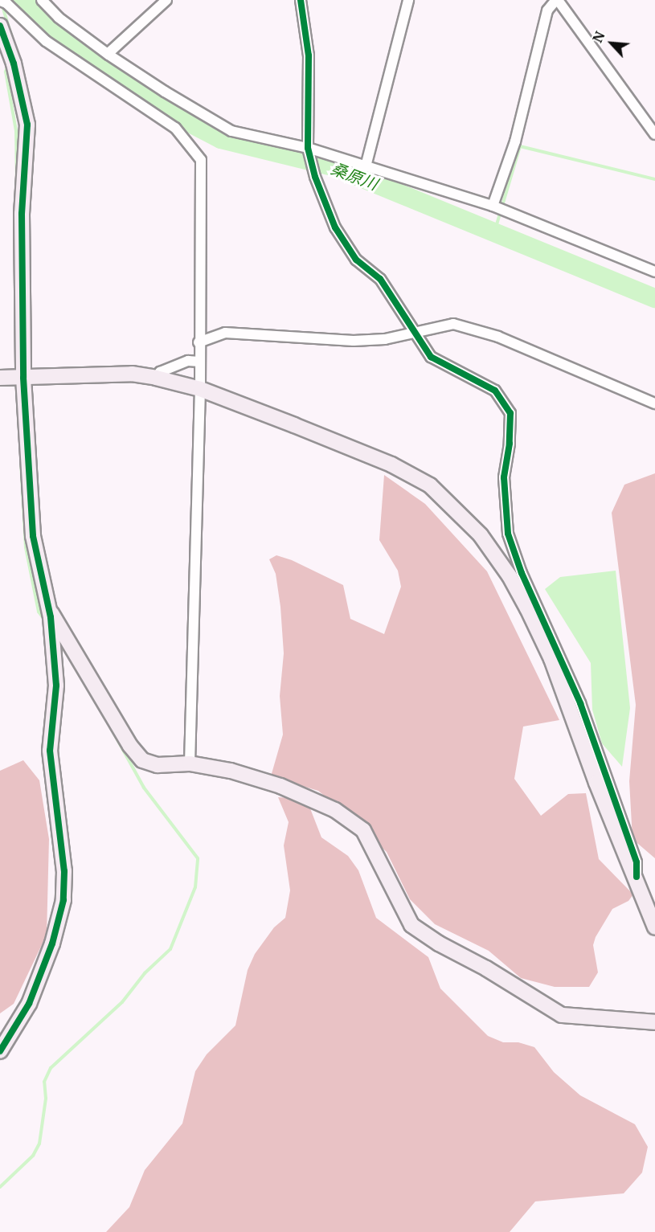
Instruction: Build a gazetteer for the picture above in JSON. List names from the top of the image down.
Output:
{
  "water": ["桑原川"],
  "north": "top left"
}
